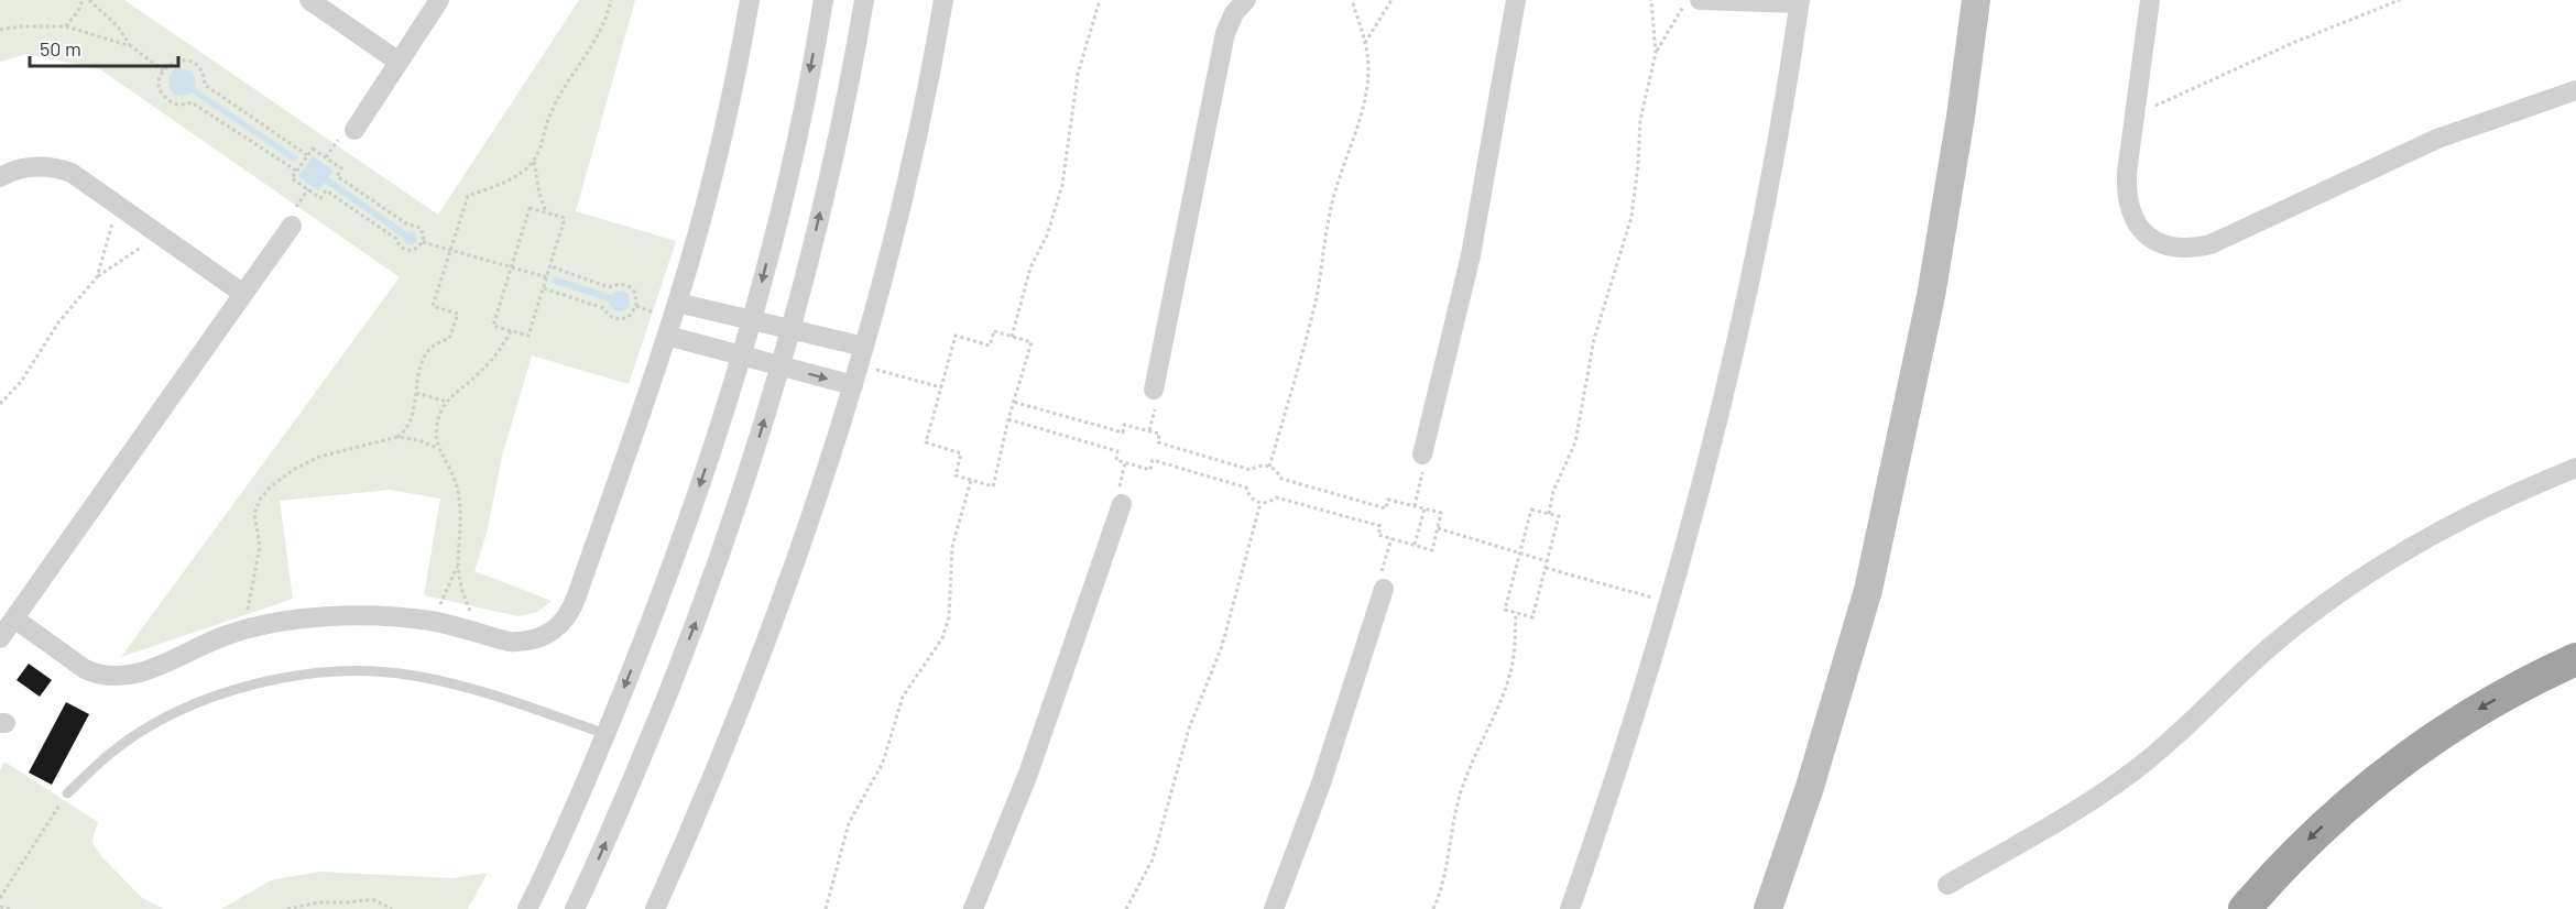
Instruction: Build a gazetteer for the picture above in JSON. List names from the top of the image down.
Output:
{
  "scale_bar": "50 m"
}
